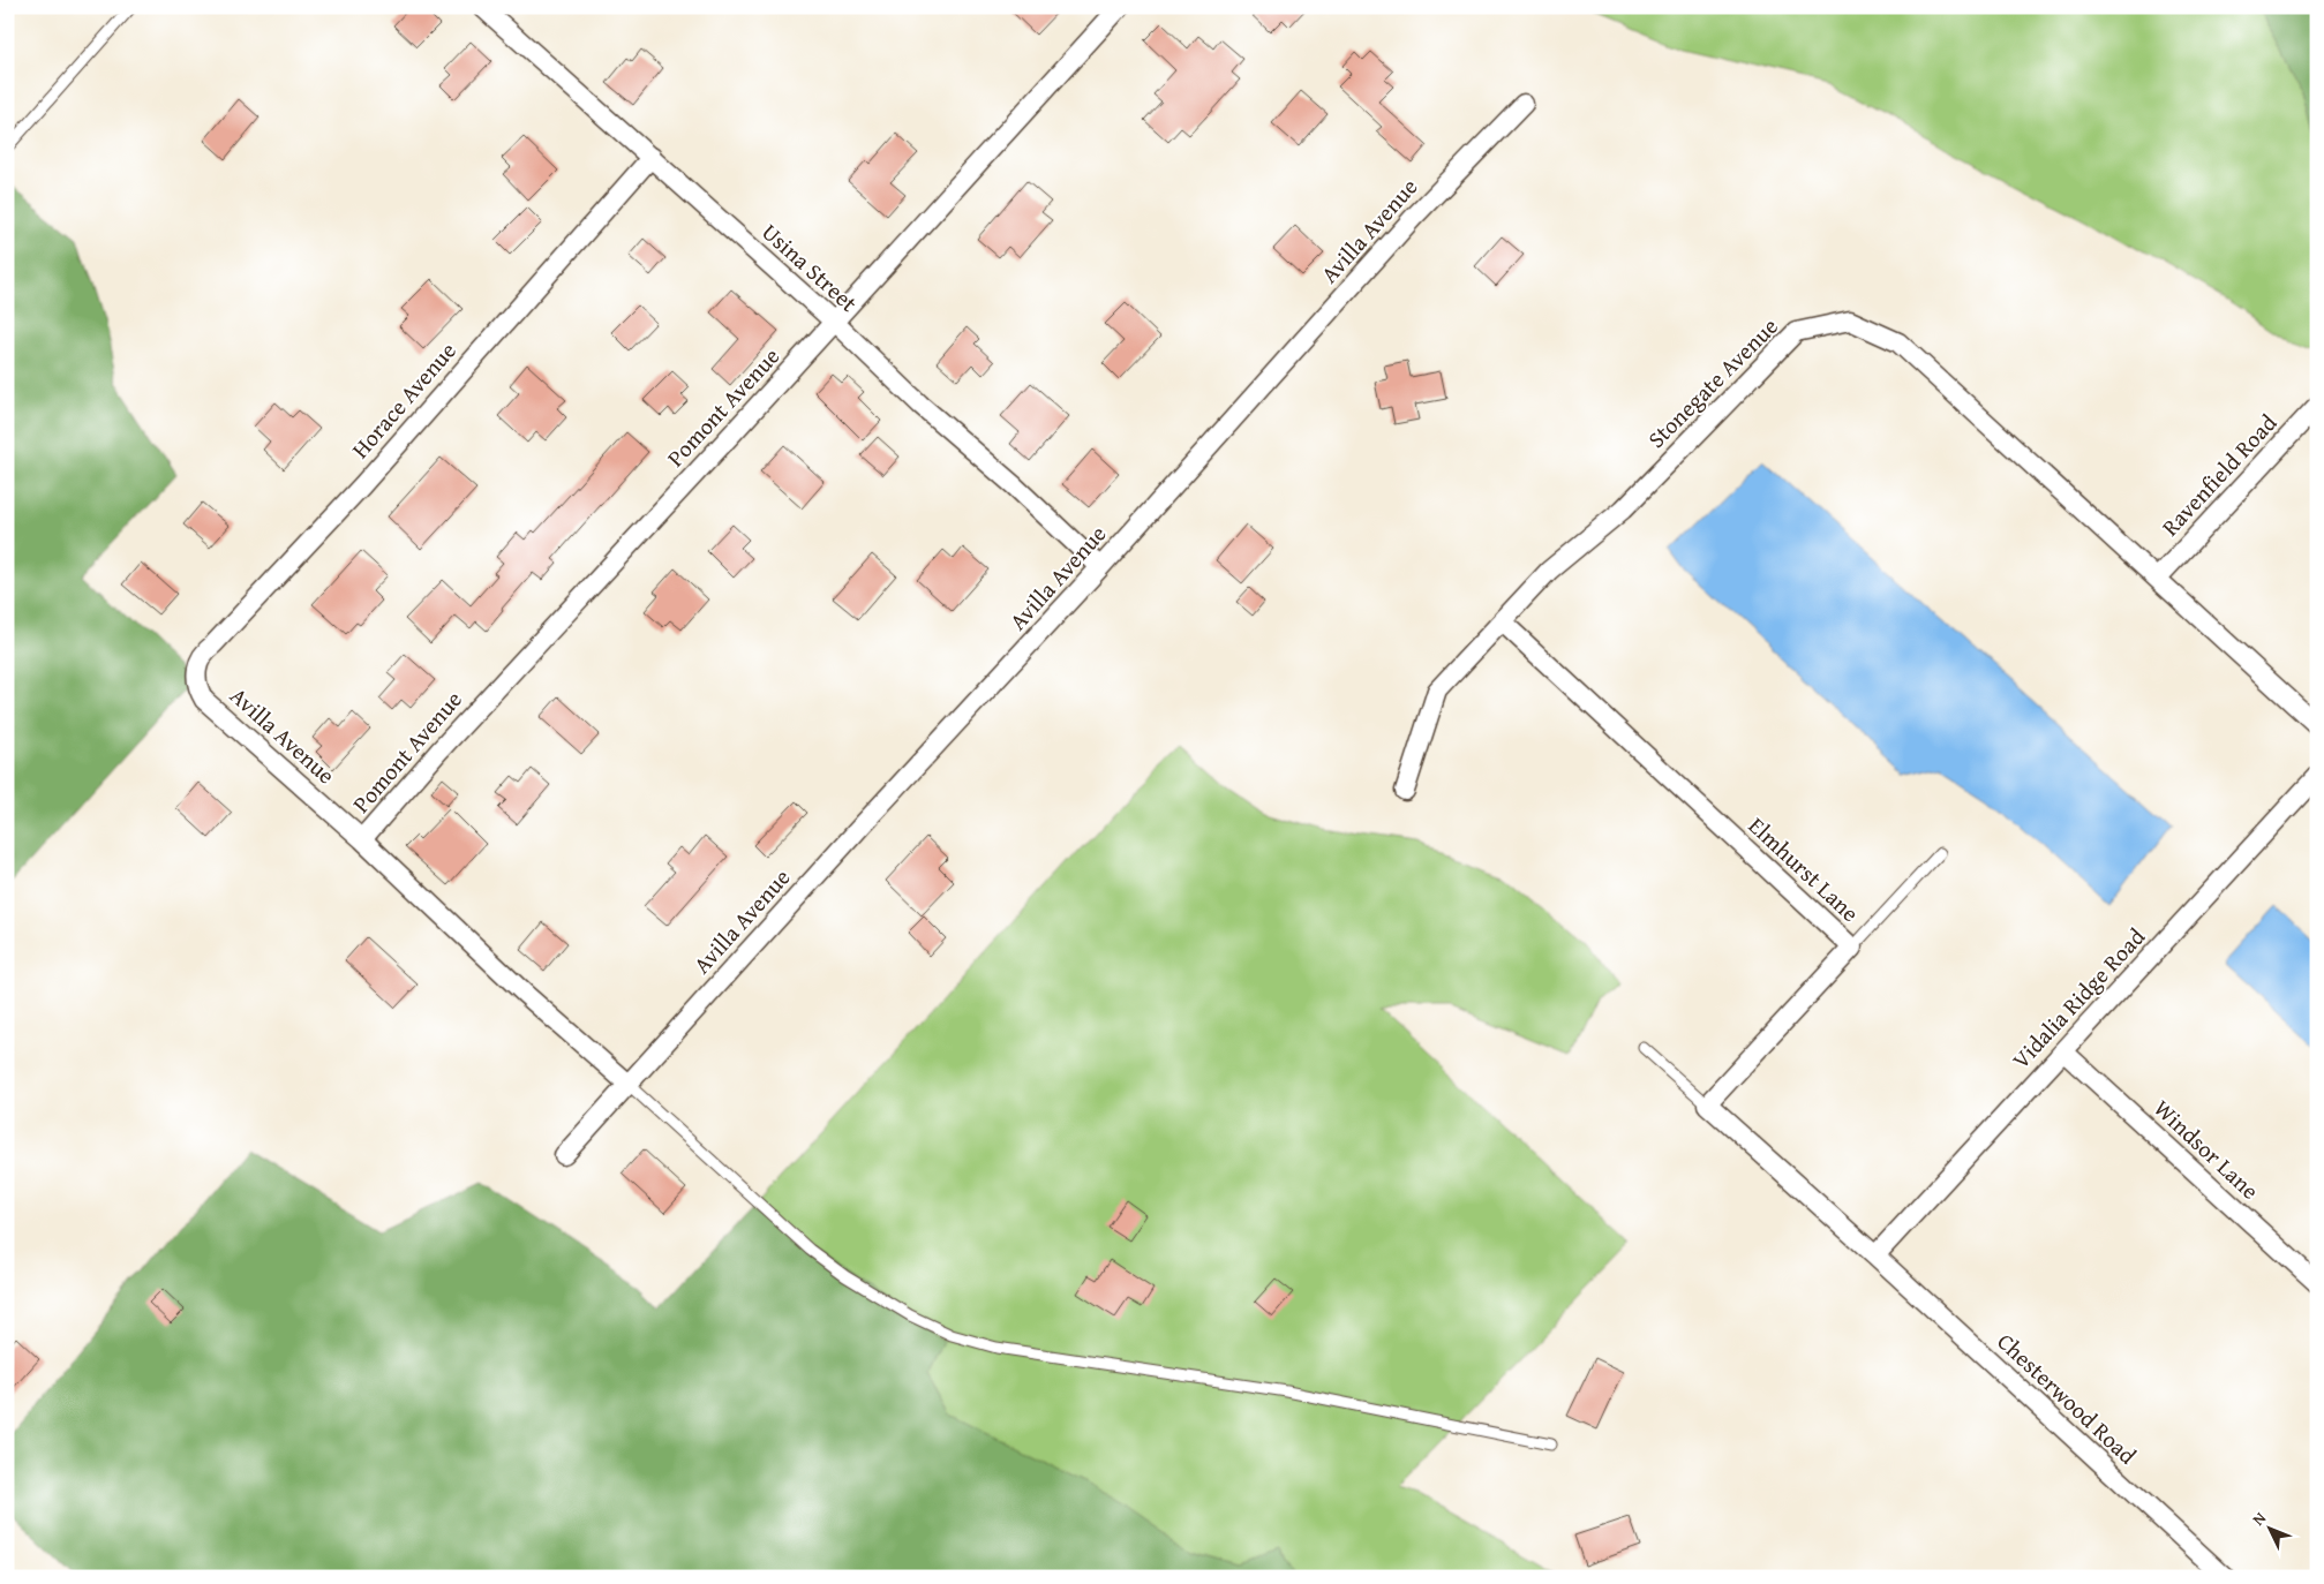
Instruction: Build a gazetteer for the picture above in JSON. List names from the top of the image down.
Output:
{
  "streets": {
    "street": [
      "Avilla Avenue",
      "Usina Street",
      "Stonegate Avenue",
      "Horace Avenue",
      "Pomont Avenue",
      "Ravenfield Road",
      "Elmhurst Lane",
      "Vidalia Ridge Road",
      "Windsor Lane",
      "Chesterwood Road"
    ]
  },
  "crossings": [
    ["Avilla Avenue", "Usina Street"],
    ["Avilla Avenue", "Horace Avenue"],
    ["Avilla Avenue", "Pomont Avenue"],
    ["Usina Street", "Horace Avenue"],
    ["Usina Street", "Pomont Avenue"],
    ["Stonegate Avenue", "Ravenfield Road"],
    ["Stonegate Avenue", "Elmhurst Lane"],
    ["Vidalia Ridge Road", "Windsor Lane"],
    ["Vidalia Ridge Road", "Chesterwood Road"]
  ],
  "north": "top left"
}
